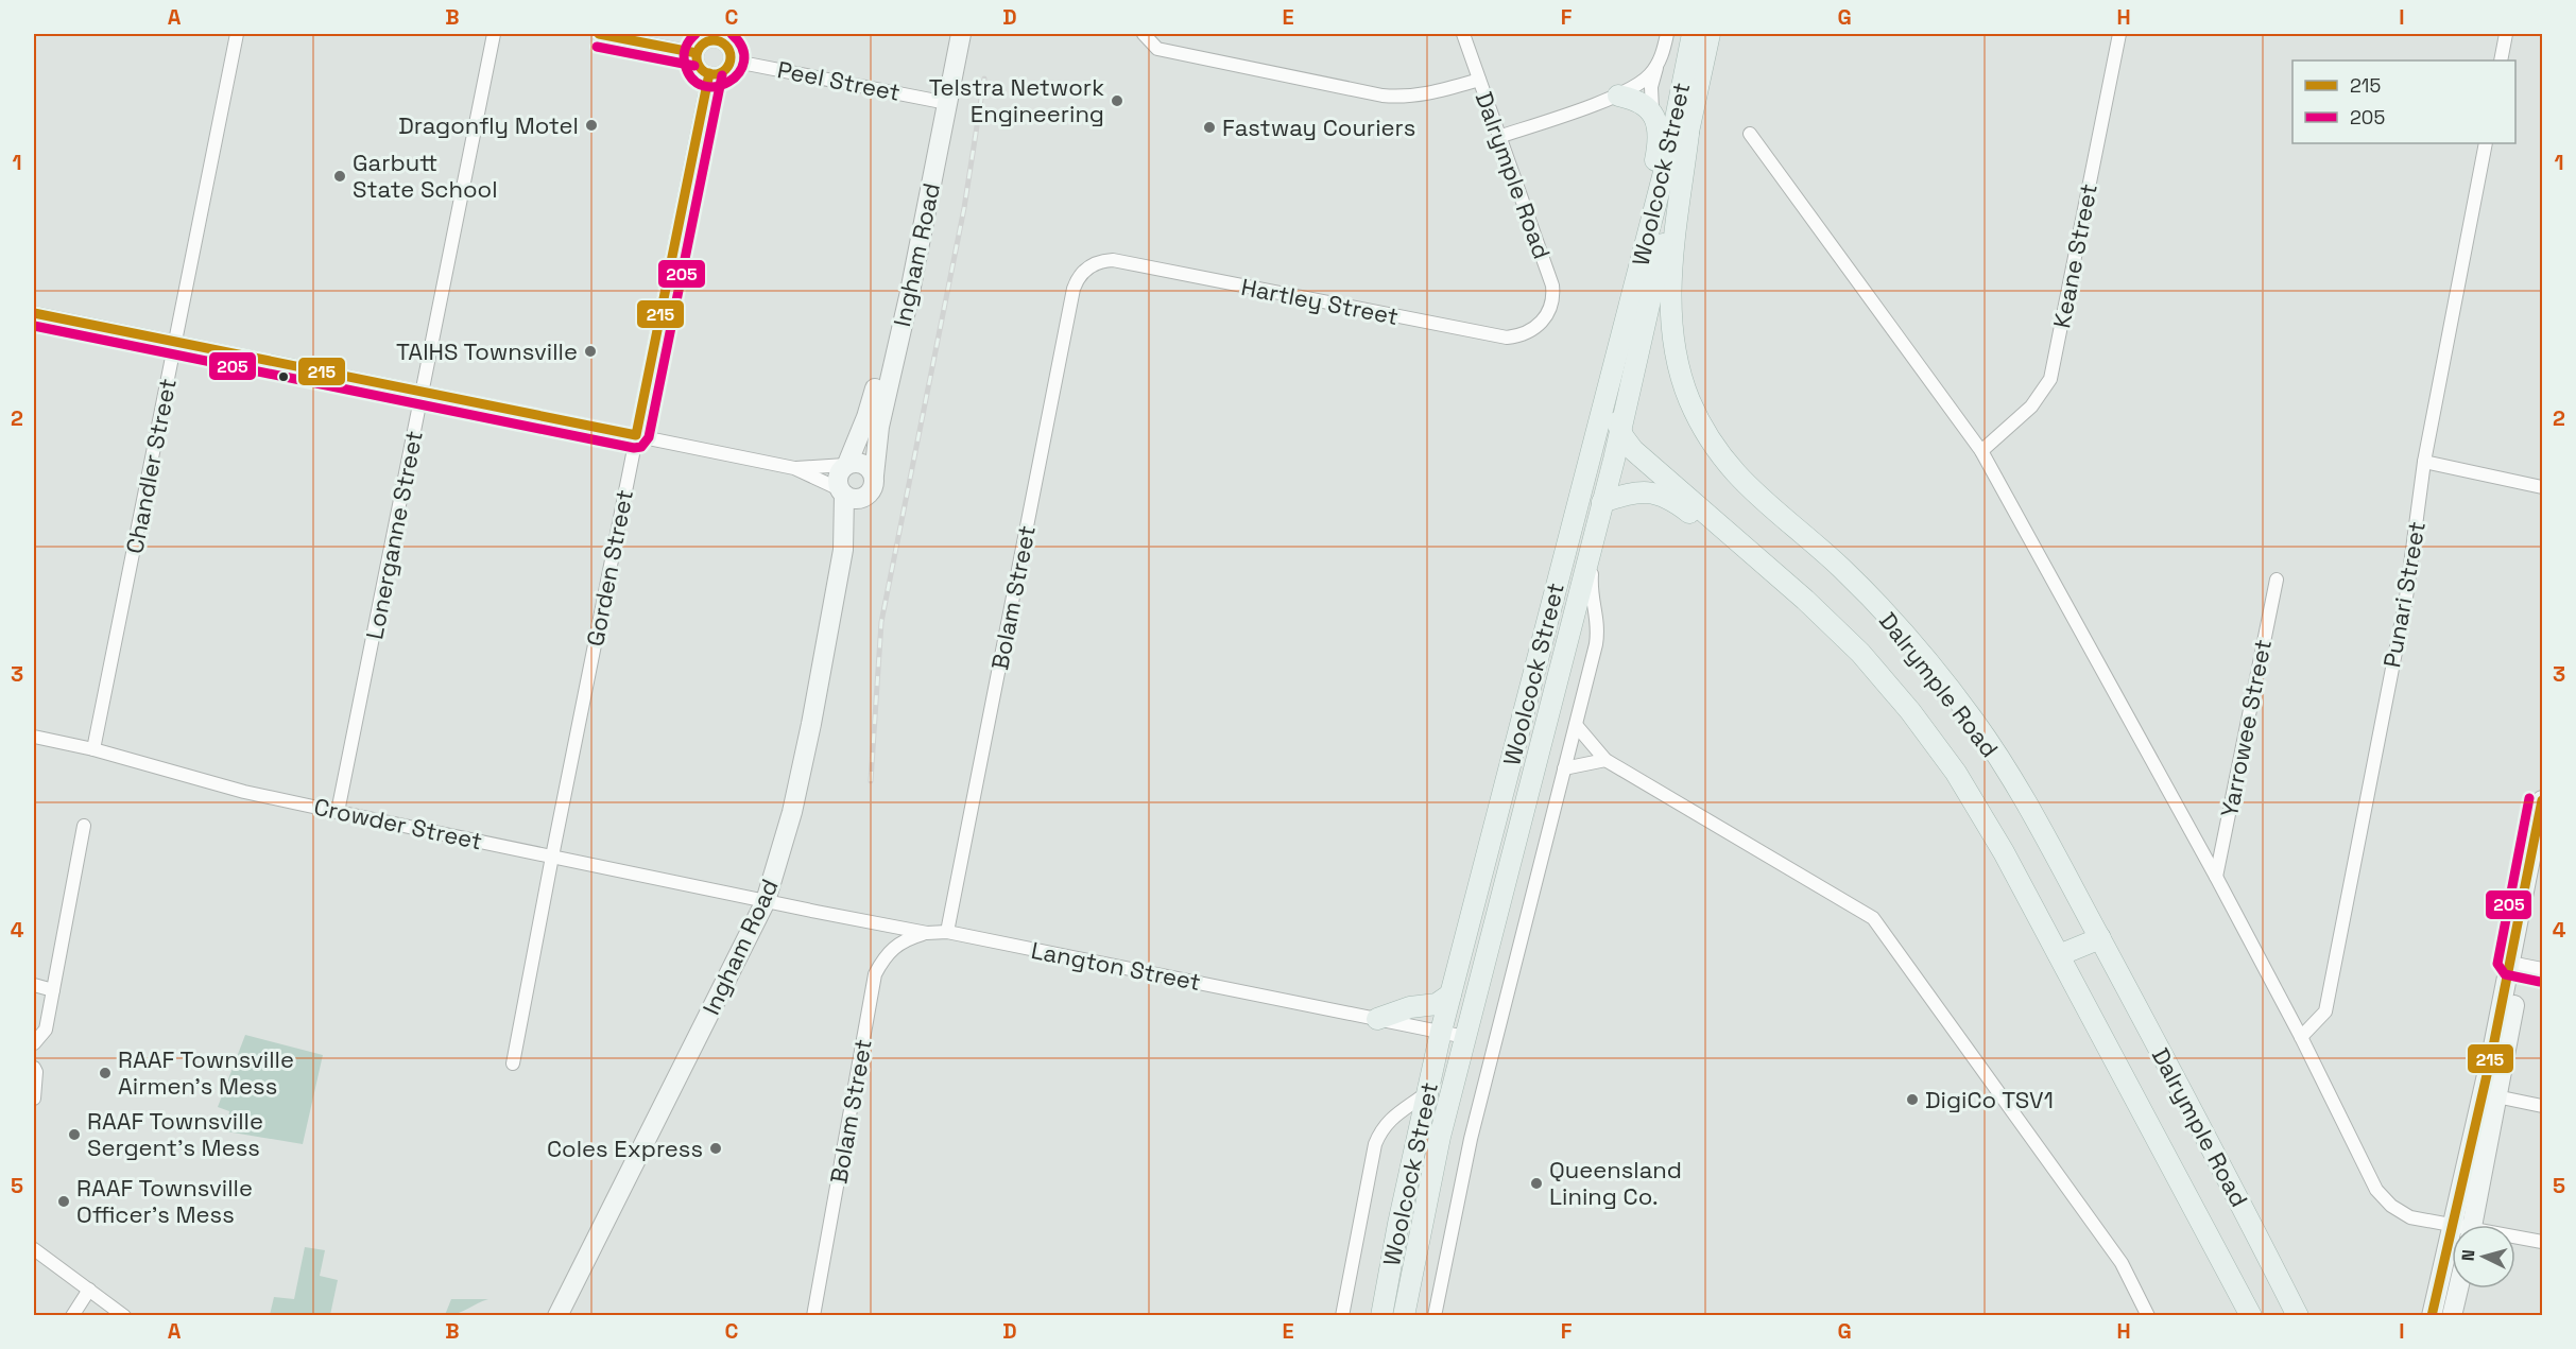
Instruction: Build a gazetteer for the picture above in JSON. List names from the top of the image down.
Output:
{
  "streets": {
    "main road": ["Woolcock Street", "Dalrymple Road", "Ingham Road"],
    "street": [
      "Peel Street",
      "Keane Street",
      "Hartley Street",
      "Chandler Street",
      "Lonerganne Street",
      "Gorden Street",
      "Punari Street",
      "Bolam Street",
      "Yarrowee Street",
      "Crowder Street",
      "Langton Street"
    ]
  },
  "crossings": [
    ["Peel Street", "Ingham Road"],
    ["Peel Street", "Gorden Street"],
    ["Woolcock Street", "Dalrymple Road"],
    ["Woolcock Street", "Langton Street"],
    ["Dalrymple Road", "Hartley Street"],
    ["Ingham Road", "Crowder Street"],
    ["Ingham Road", "Langton Street"],
    ["Hartley Street", "Bolam Street"],
    ["Chandler Street", "Crowder Street"],
    ["Lonerganne Street", "Crowder Street"],
    ["Gorden Street", "Crowder Street"],
    ["Bolam Street", "Langton Street"],
    ["Crowder Street", "Langton Street"]
  ],
  "places": [
    "Telstra Network Engineering",
    "Dragonfly Motel",
    "Fastway Couriers",
    "Garbutt State School",
    "TAIHS Townsville",
    "RAAF Townsville Airmen's Mess",
    "DigiCo TSV1",
    "RAAF Townsville Sergent's Mess",
    "Coles Express",
    "Queensland Lining Co.",
    "RAAF Townsville Officer's Mess"
  ],
  "lines": ["transit line 215", "transit line 205"],
  "legend": ["215", "205"],
  "north": "left",
  "grid": {
    "columns": [
      "A",
      "B",
      "C",
      "D",
      "E",
      "F",
      "G",
      "H",
      "I"
    ],
    "rows": [
      "1",
      "2",
      "3",
      "4",
      "5"
    ]
  }
}
